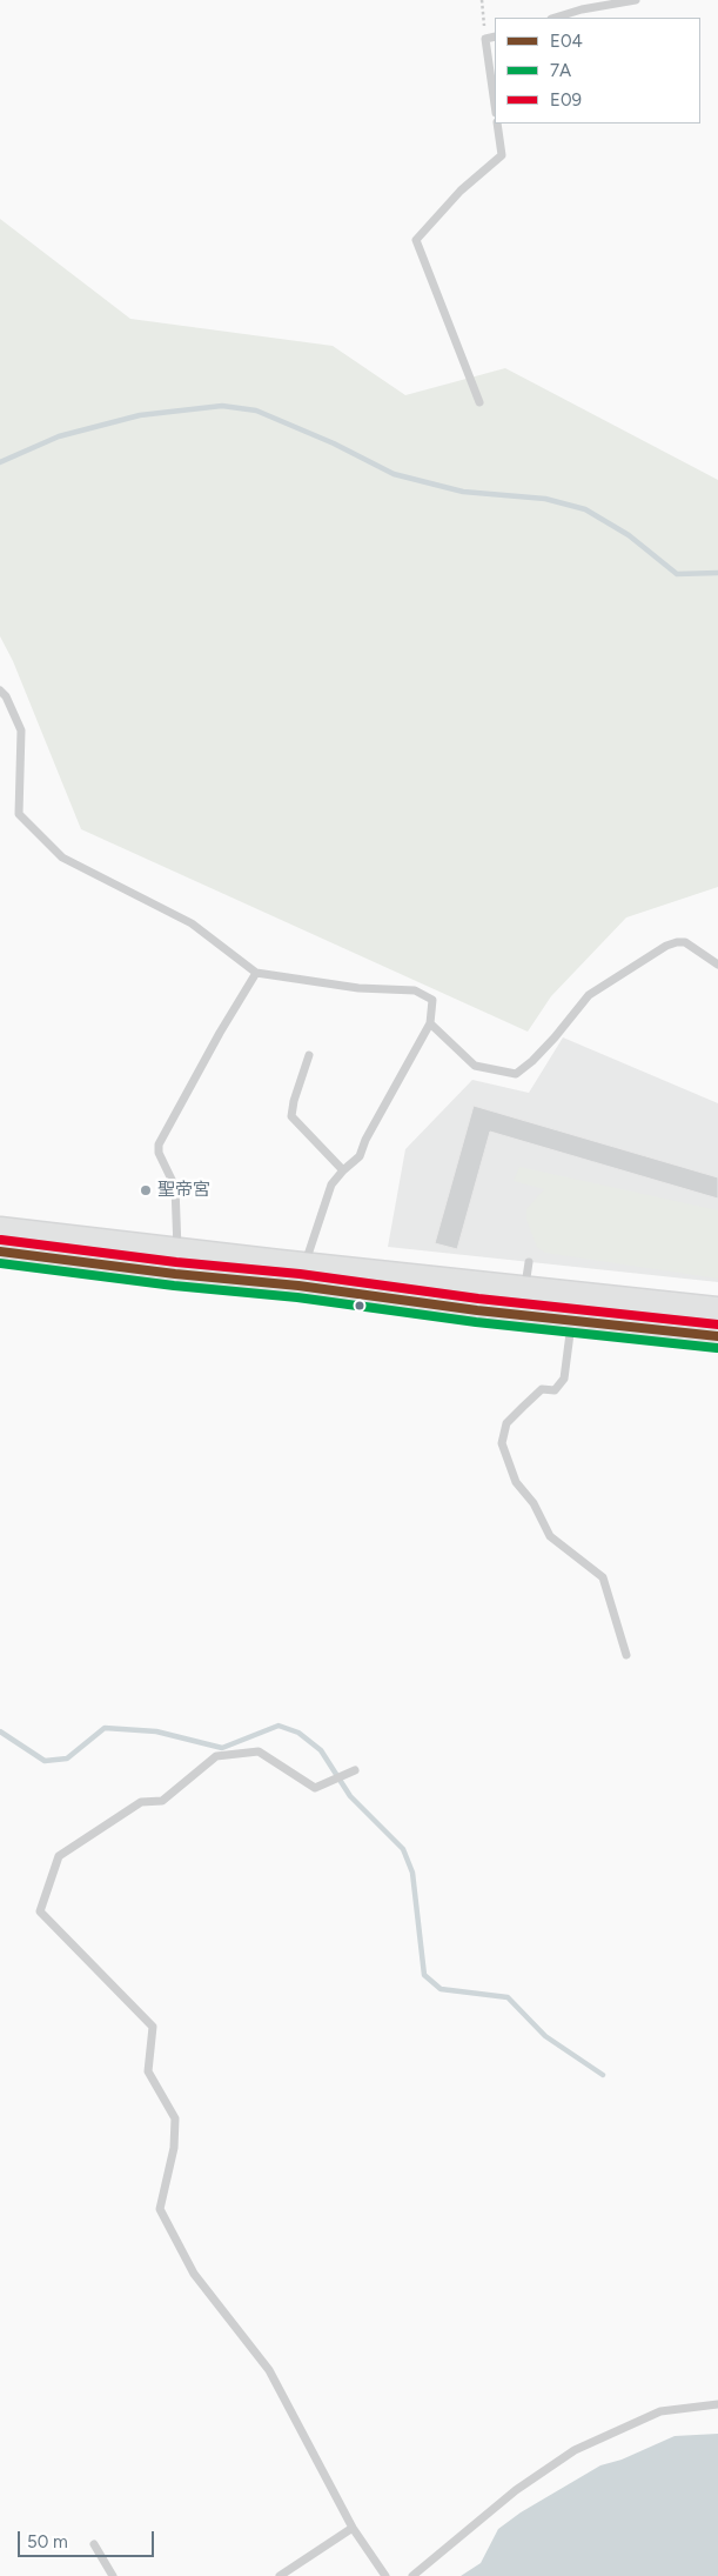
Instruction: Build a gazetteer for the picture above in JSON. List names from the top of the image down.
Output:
{
  "places": ["聖帝宮"],
  "lines": ["transit line E09", "transit line E04", "transit line 7A"],
  "legend": ["E04", "7A", "E09"],
  "scale_bar": "50 m"
}
